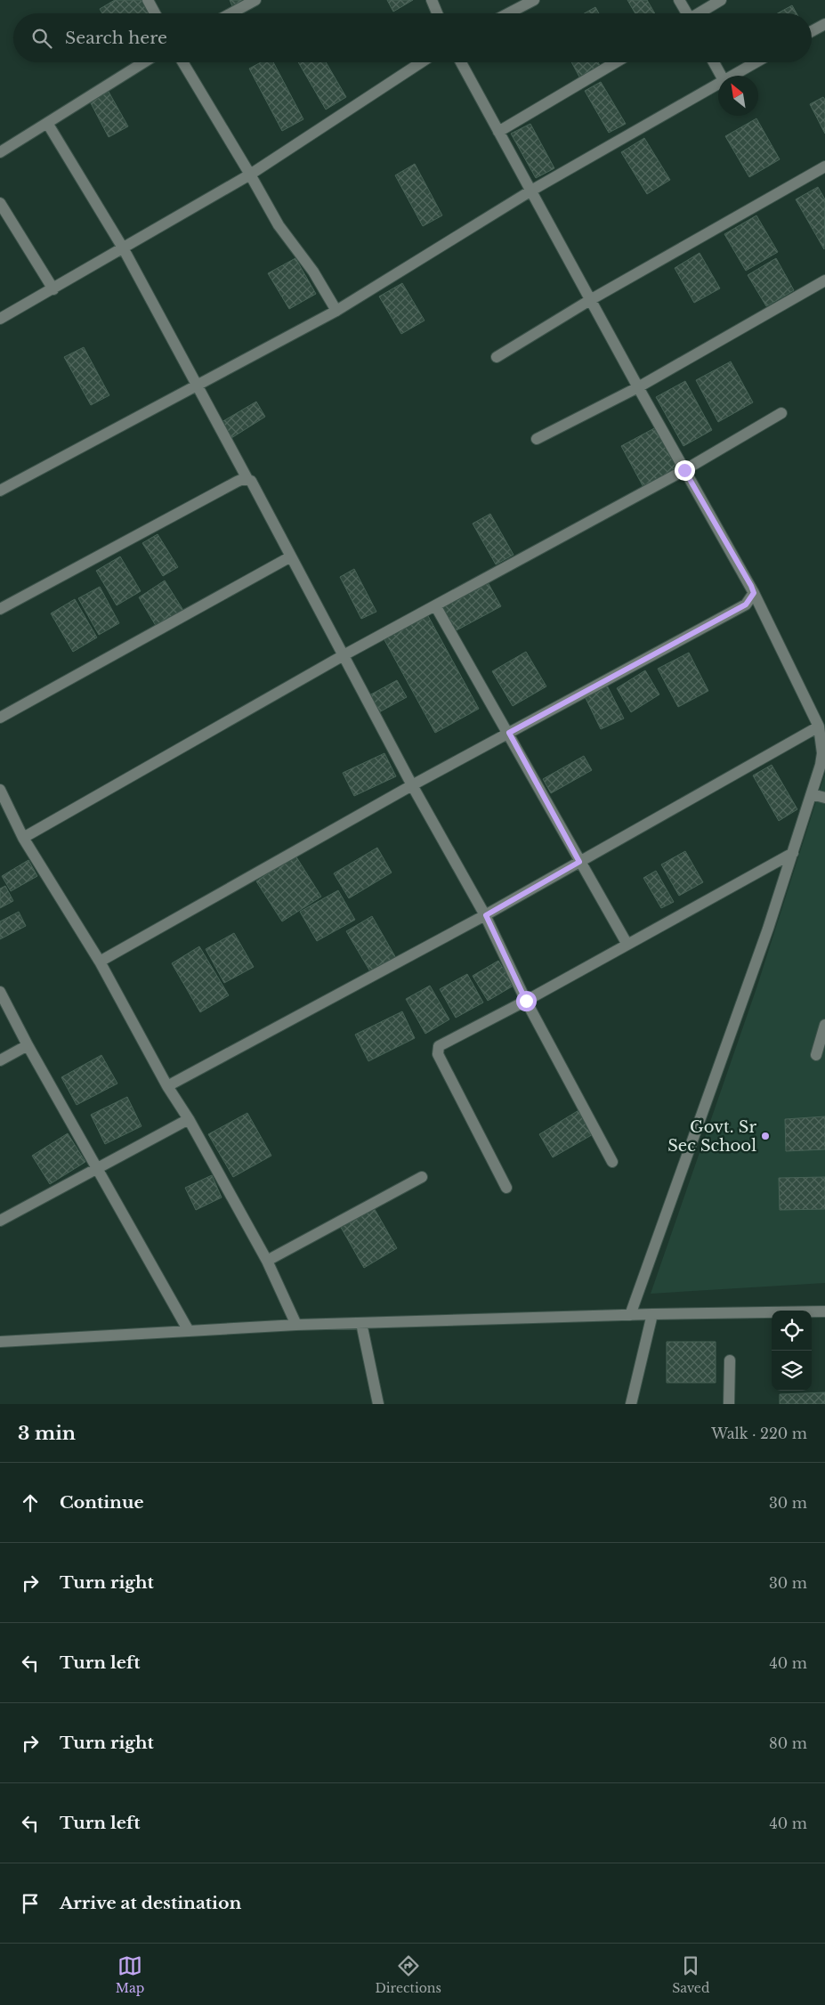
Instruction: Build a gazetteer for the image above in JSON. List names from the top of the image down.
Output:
{
  "places": ["Govt. Sr Sec School"],
  "north": "top left",
  "page": {
    "search": "Search here",
    "heading": ["3 min", "Walk · 220 m"],
    "list": [
      ["Continue", "30 m"],
      ["Turn right", "30 m"],
      ["Turn left", "40 m"],
      ["Turn right", "80 m"],
      ["Turn left", "40 m"],
      "Arrive at destination"
    ],
    "nav": ["Map", "Directions", "Saved"]
  }
}
